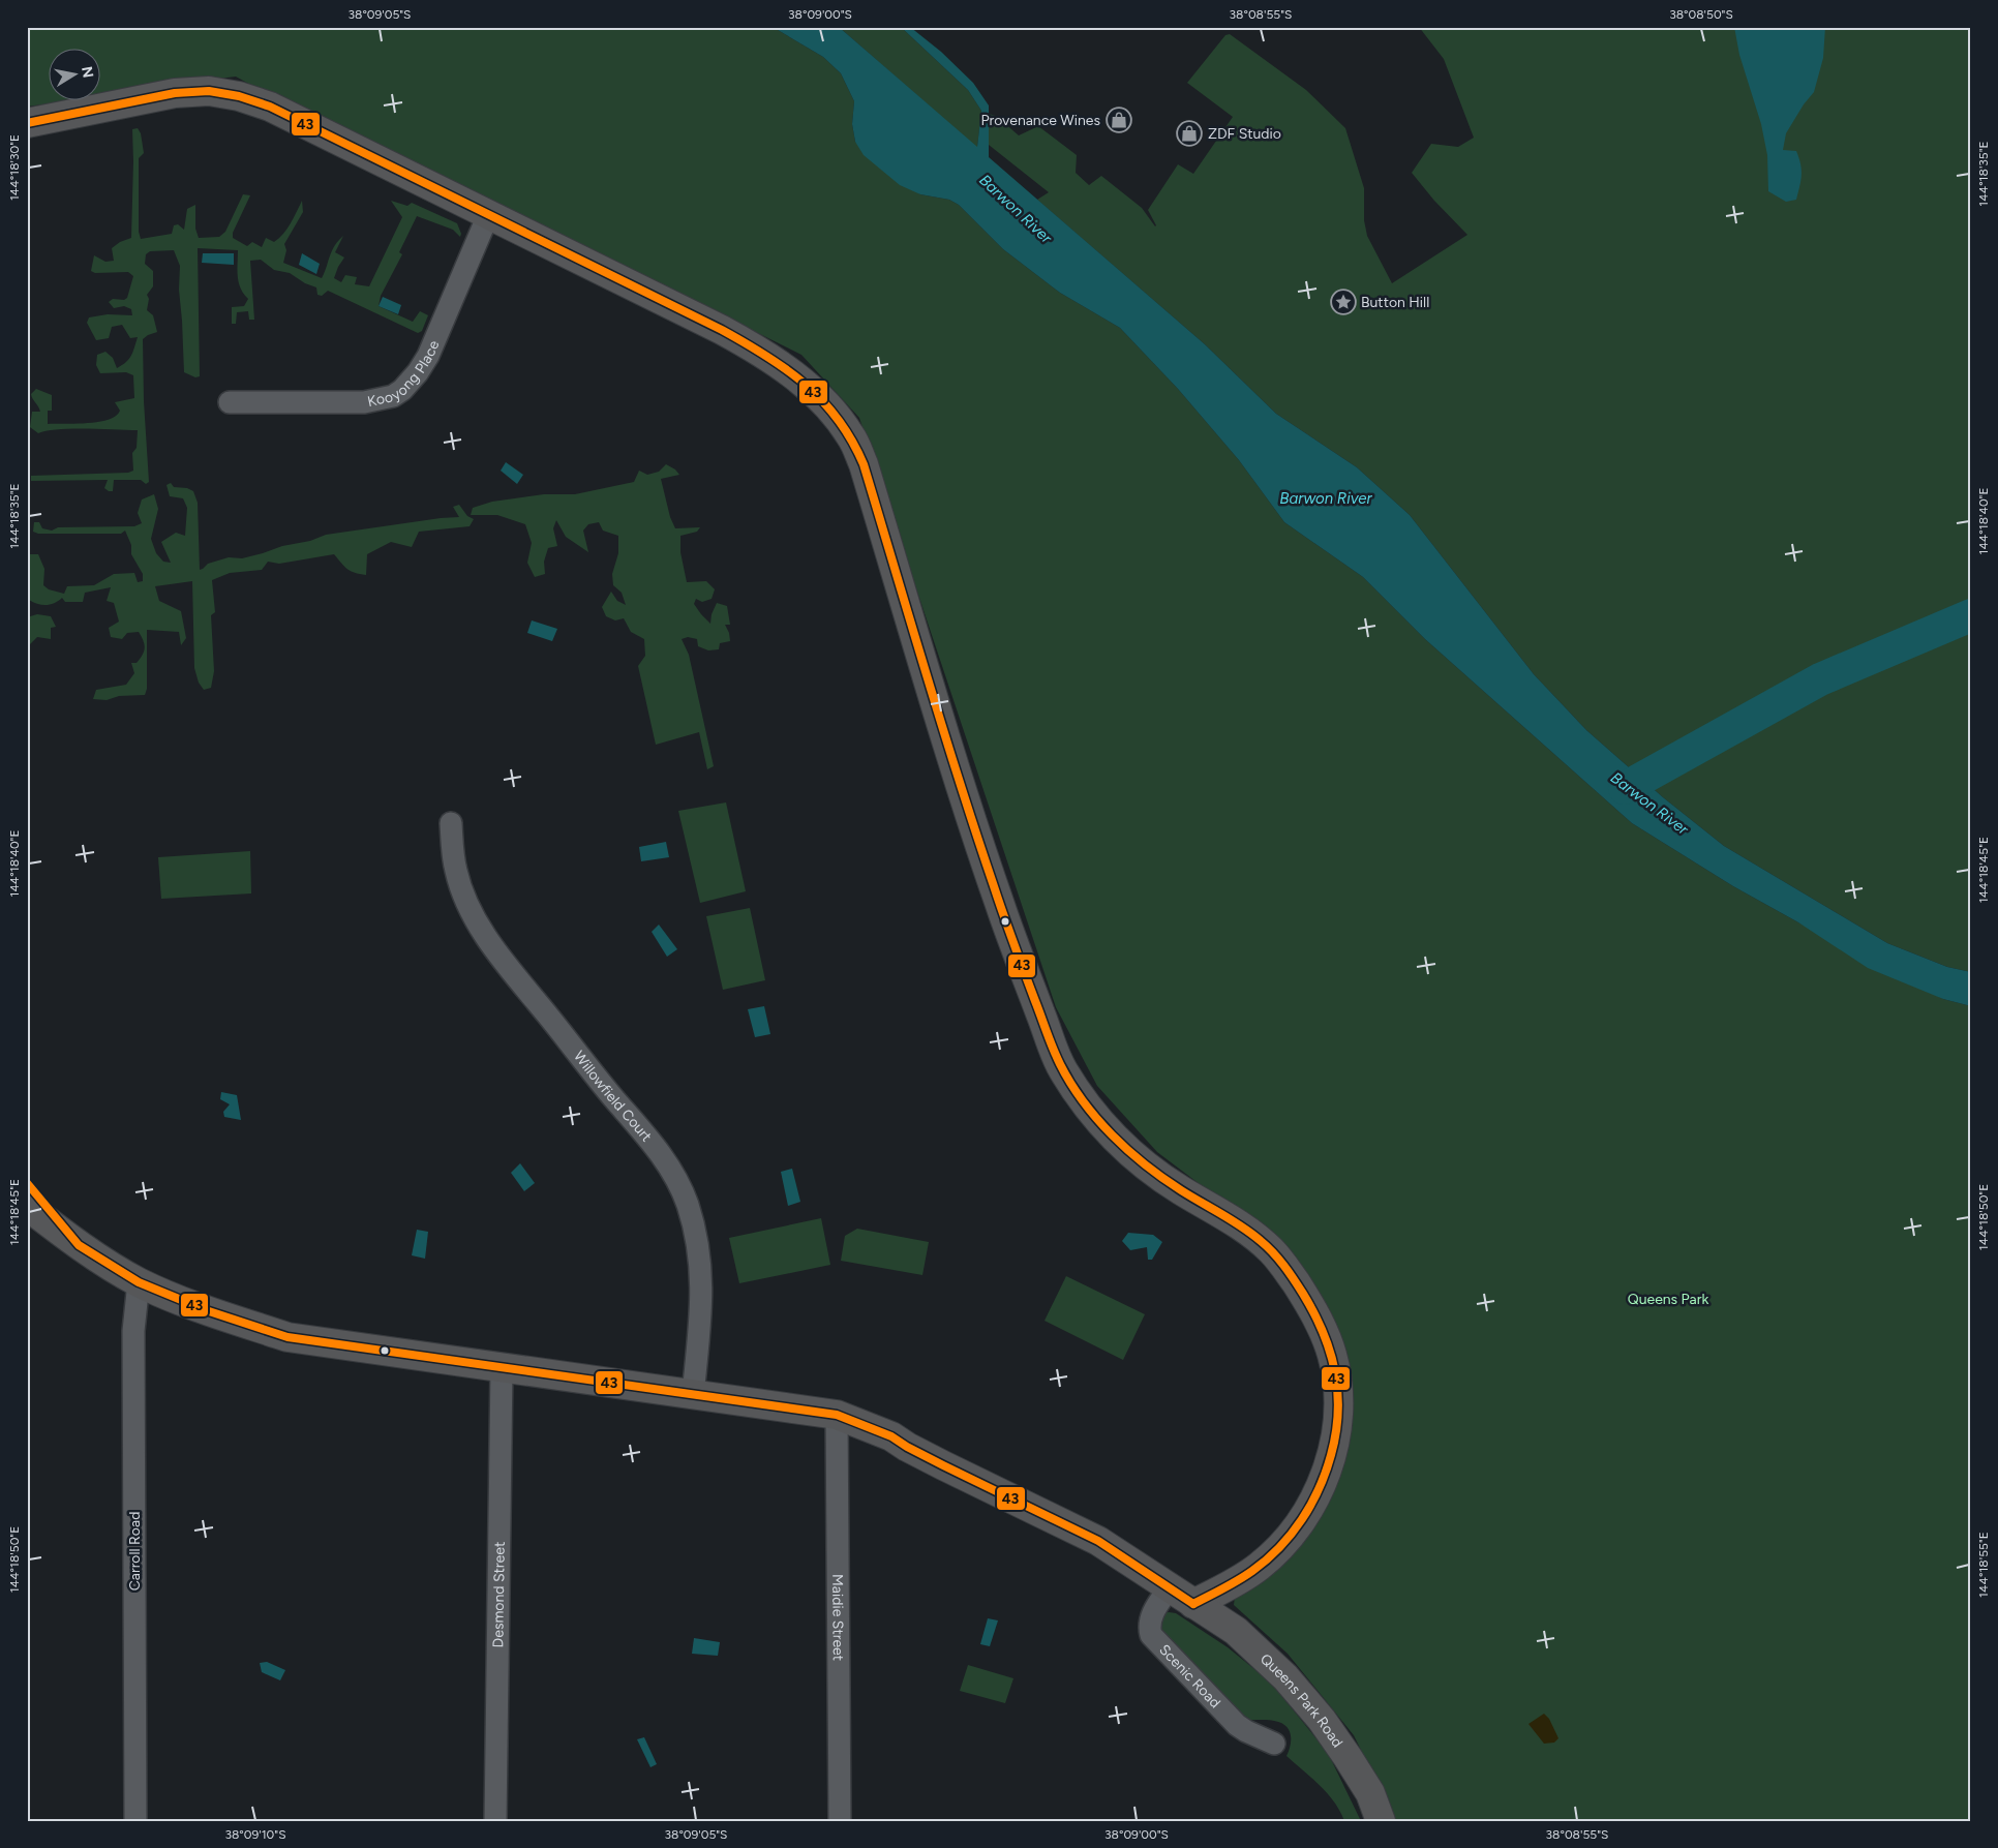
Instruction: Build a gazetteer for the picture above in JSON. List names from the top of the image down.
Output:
{
  "streets": {
    "street": [
      "Kooyong Place",
      "Willowfield Court",
      "Carroll Road",
      "Desmond Street",
      "Maidie Street",
      "Scenic Road",
      "Queens Park Road"
    ]
  },
  "water": ["Barwon River"],
  "parks": ["Queens Park"],
  "places": {
    "shop": ["Provenance Wines", "ZDF Studio"],
    "place": ["Button Hill"]
  },
  "lines": ["transit line 43"],
  "north": "right",
  "coordinates": [
    "38°09'05\"S",
    "38°09'00\"S",
    "38°08'55\"S",
    "38°08'50\"S",
    "144°18'30\"E",
    "144°18'35\"E",
    "144°18'40\"E",
    "144°18'45\"E",
    "144°18'50\"E",
    "144°18'55\"E",
    "38°09'10\"S"
  ]
}
